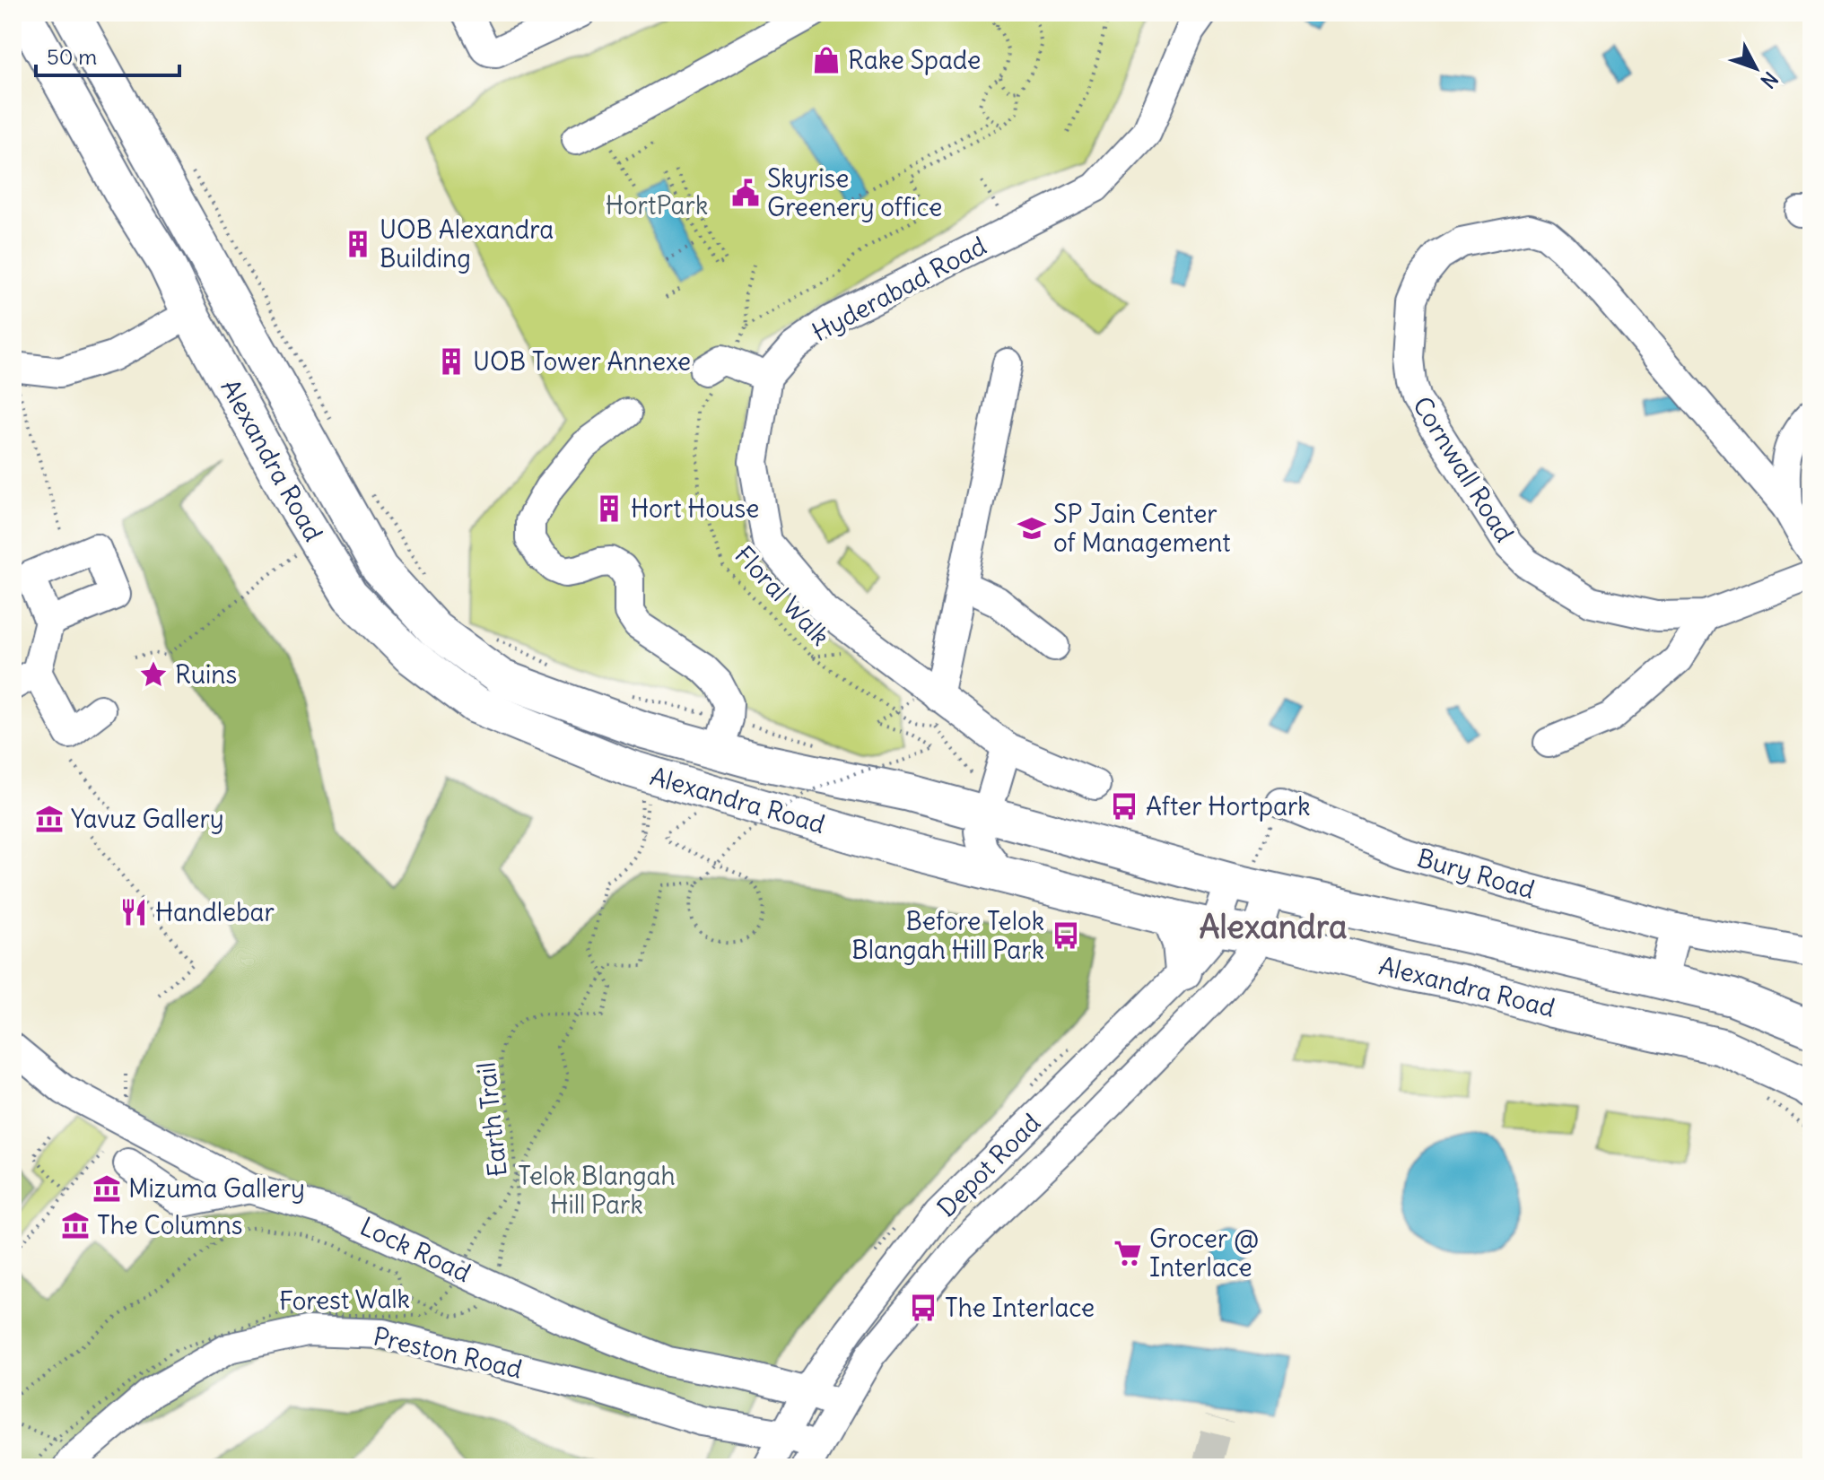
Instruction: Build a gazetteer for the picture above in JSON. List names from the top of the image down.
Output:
{
  "streets": {
    "main road": ["Alexandra Road"],
    "street": [
      "Hyderabad Road",
      "Cornwall Road",
      "Bury Road",
      "Depot Road",
      "Lock Road",
      "Preston Road"
    ],
    "path": ["Floral Walk", "Earth Trail", "Forest Walk"]
  },
  "crossings": [
    ["Alexandra Road", "Depot Road"],
    ["Earth Trail", "Lock Road"],
    ["Depot Road", "Lock Road"],
    ["Depot Road", "Preston Road"]
  ],
  "districts": ["Alexandra"],
  "parks": ["HortPark", "Telok Blangah Hill Park"],
  "places": {
    "shop": ["Rake Spade"],
    "public building": ["Skyrise Greenery office"],
    "building": ["UOB Alexandra Building", "UOB Tower Annexe", "Hort House"],
    "school or university": ["SP Jain Center of Management"],
    "place": ["Ruins"],
    "bus stop": ["After Hortpark", "Before Telok Blangah Hill Park", "The Interlace"],
    "museum": ["Yavuz Gallery", "Mizuma Gallery", "The Columns"],
    "restaurant": ["Handlebar"],
    "supermarket": ["Grocer @ Interlace"]
  },
  "scale_bar": "50 m",
  "north": "bottom right"
}
